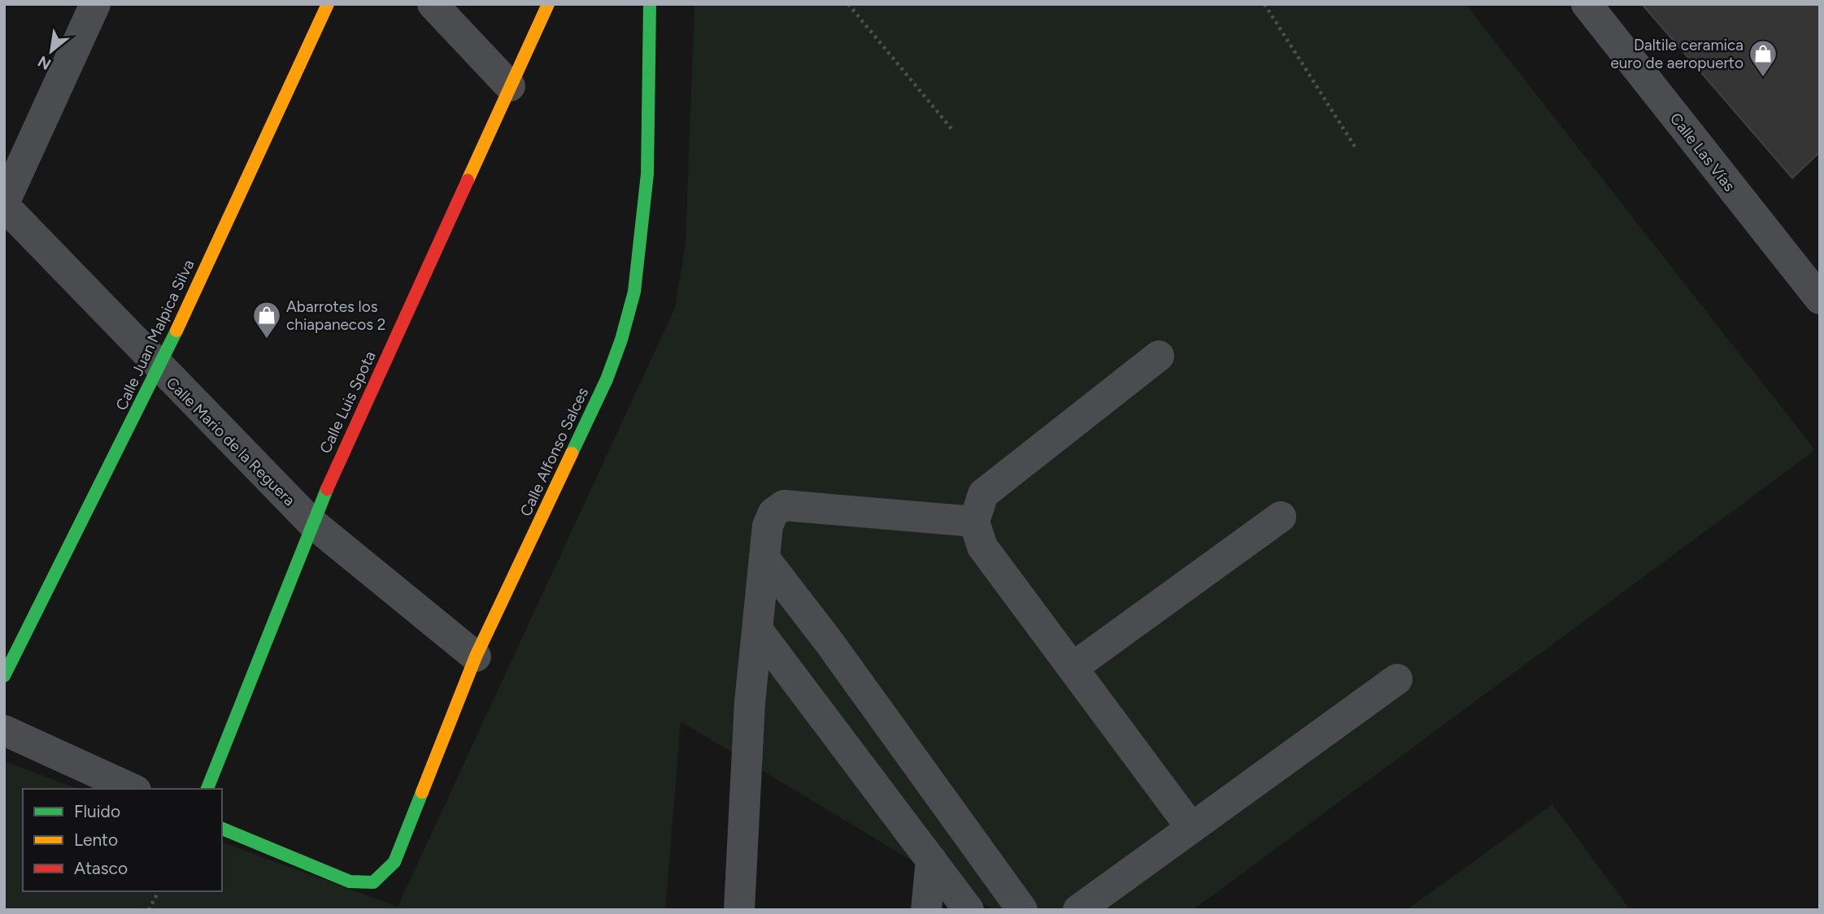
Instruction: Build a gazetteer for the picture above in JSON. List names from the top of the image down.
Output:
{
  "streets": {
    "street": [
      "Calle Las Vías",
      "Calle Juan Malpica Silva",
      "Calle Luis Spota",
      "Calle Mario de la Reguera",
      "Calle Alfonso Salces"
    ]
  },
  "crossings": [
    ["Calle Juan Malpica Silva", "Calle Mario de la Reguera"],
    ["Calle Luis Spota", "Calle Mario de la Reguera"],
    ["Calle Mario de la Reguera", "Calle Alfonso Salces"]
  ],
  "places": {
    "shop": ["Daltile ceramica euro de aeropuerto", "Abarrotes los chiapanecos 2"]
  },
  "legend": ["Fluido", "Lento", "Atasco"],
  "north": "bottom left"
}
